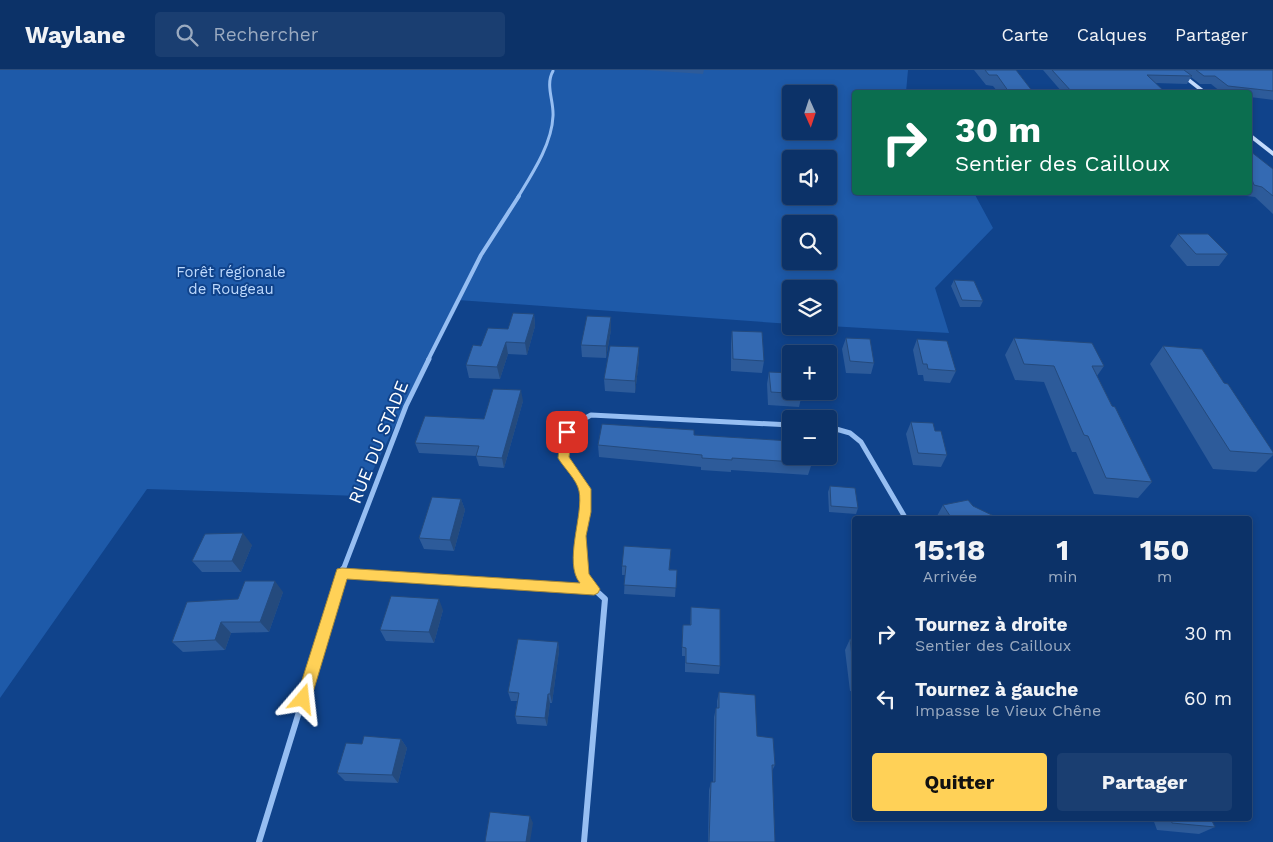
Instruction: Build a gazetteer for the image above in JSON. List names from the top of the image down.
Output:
{
  "streets": {
    "street": ["RUE DU STADE"]
  },
  "parks": ["Forêt régionale de Rougeau"],
  "north": "bottom",
  "page": {
    "header": "Waylane",
    "search": "Rechercher",
    "nav": ["Carte", "Calques", "Partager"],
    "map_buttons": ["+", "−"],
    "turn": ["30 m", "Sentier des Cailloux"],
    "eta": [
      "15:18",
      "Arrivée",
      "1",
      "min",
      "150",
      "m"
    ],
    "list": [
      {
        "name": "Tournez à droite",
        "note": "Sentier des Cailloux",
        "value": "30 m"
      },
      {
        "name": "Tournez à gauche",
        "note": "Impasse le Vieux Chêne",
        "value": "60 m"
      }
    ],
    "buttons": ["Quitter", "Partager"]
  }
}
